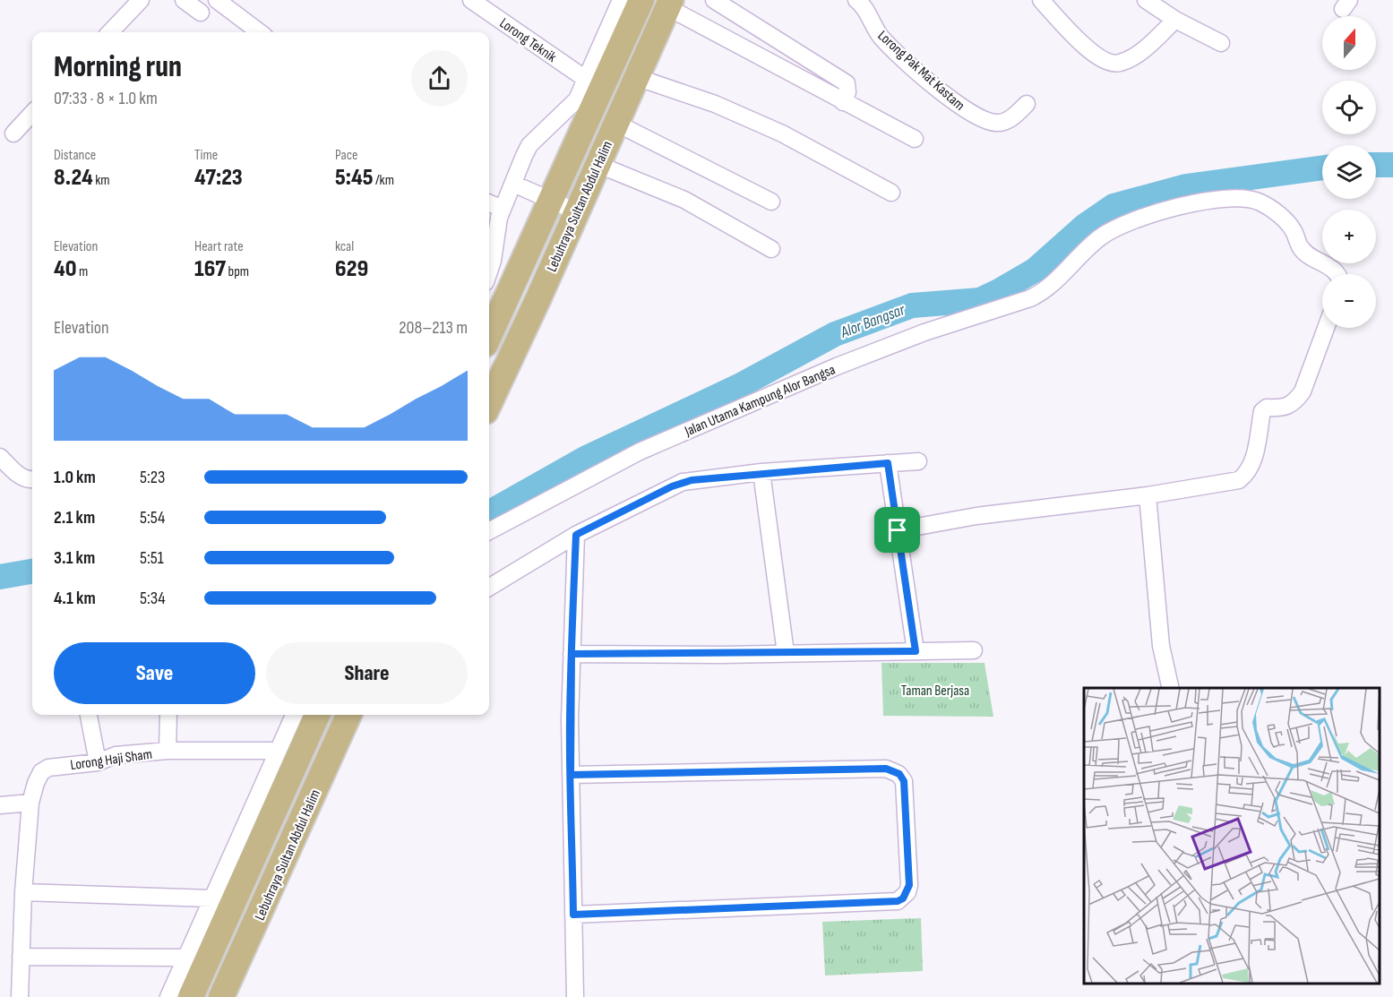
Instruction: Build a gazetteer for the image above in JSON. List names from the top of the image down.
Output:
{
  "streets": {
    "main road": ["Lebuhraya Sultan Abdul Halim"],
    "street": [
      "Lorong Teknik",
      "Lorong Pak Mat Kastam",
      "Jalan Utama Kampung Alor Bangsa",
      "Lorong Haji Sham"
    ]
  },
  "water": ["Alor Bangsar"],
  "parks": ["Taman Berjasa"],
  "north": "top",
  "page": {
    "map_buttons": ["+", "−"],
    "heading": ["Morning run", "07:33 · 8 × 1.0 km"],
    "stats": [
      ["Distance", "8.24 km"],
      ["Time", "47:23"],
      ["Pace", "5:45 /km"],
      ["Elevation", "40 m"],
      ["Heart rate", "167 bpm"],
      ["kcal", "629"]
    ],
    "chart": ["Elevation", "208–213 m"],
    "list": [
      {
        "name": "1.0 km",
        "note": "5:23"
      },
      {
        "name": "2.1 km",
        "note": "5:54"
      },
      {
        "name": "3.1 km",
        "note": "5:51"
      },
      {
        "name": "4.1 km",
        "note": "5:34"
      }
    ],
    "buttons": ["Save", "Share"]
  }
}
